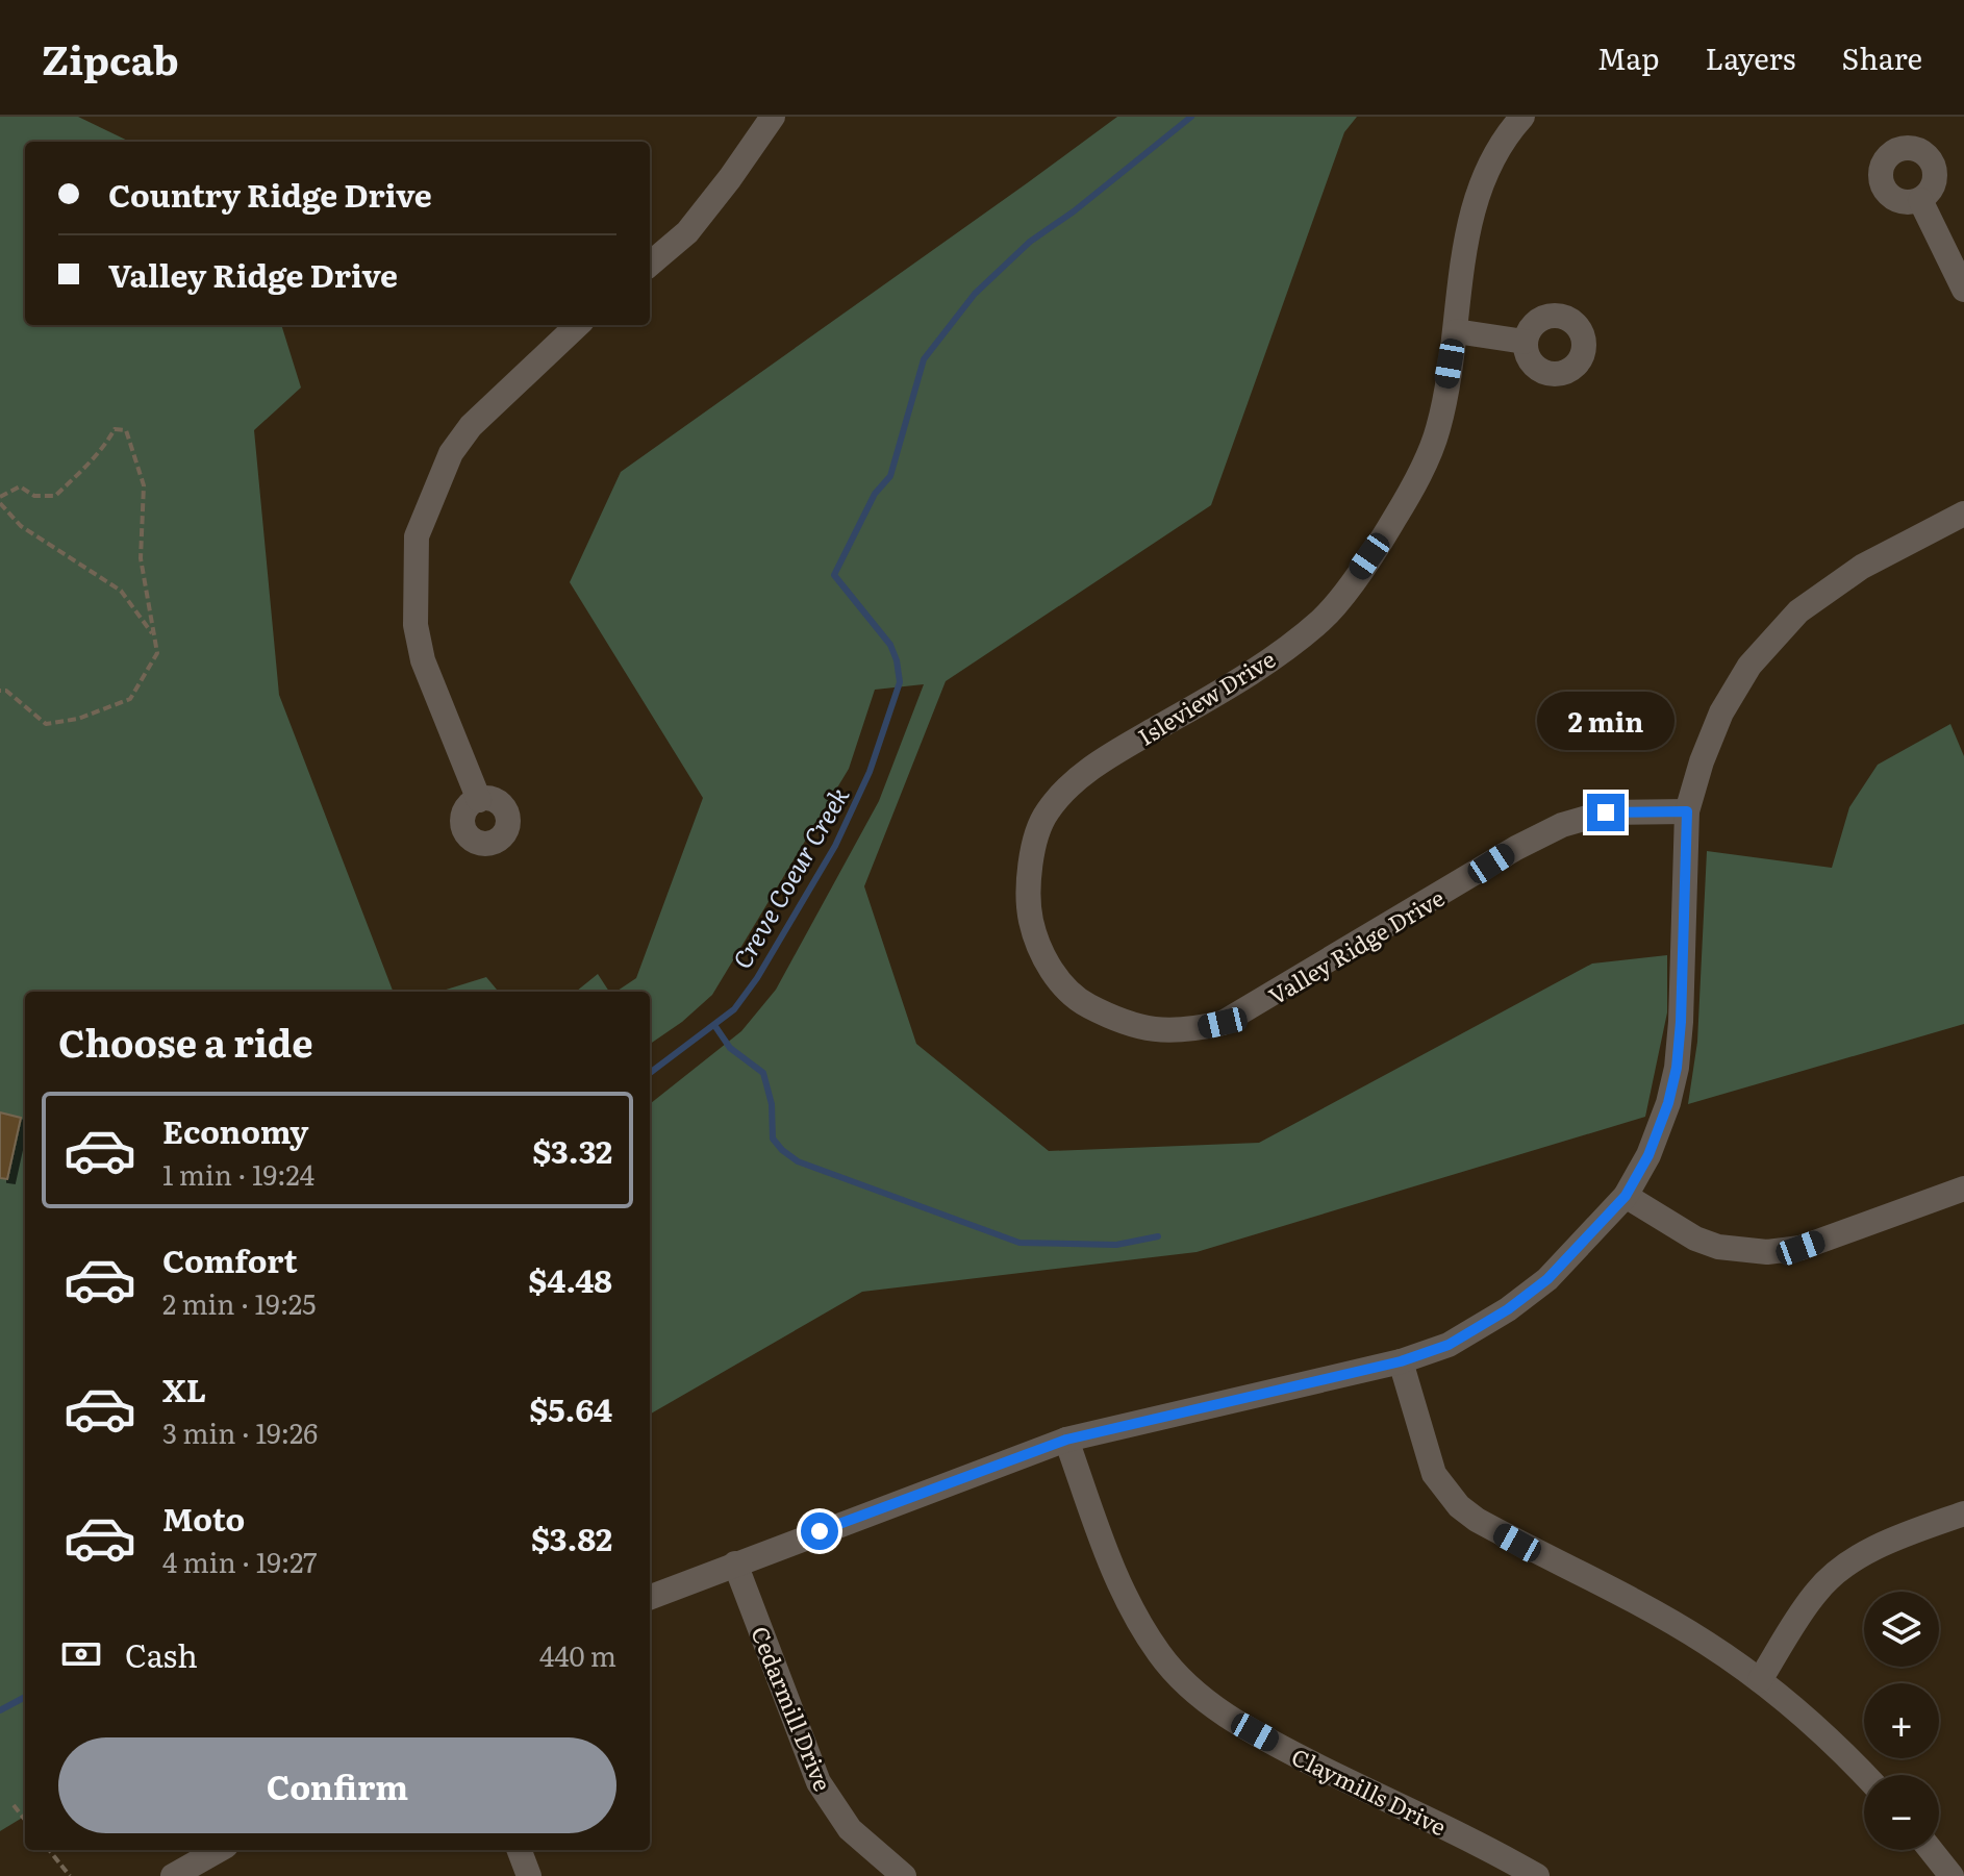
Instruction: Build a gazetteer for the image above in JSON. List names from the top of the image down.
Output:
{
  "streets": {
    "street": [
      "Isleview Drive",
      "Valley Ridge Drive",
      "Cedarmill Drive",
      "Claymills Drive"
    ]
  },
  "crossings": [
    ["Isleview Drive", "Valley Ridge Drive"]
  ],
  "water": ["Creve Coeur Creek"],
  "page": {
    "header": "Zipcab",
    "nav": ["Map", "Layers", "Share"],
    "banner": ["Country Ridge Drive", "Valley Ridge Drive"],
    "bubble": "2 min",
    "heading": "Choose a ride",
    "list": [
      {
        "name": "Economy",
        "note": "1 min · 19:24",
        "value": "$3.32"
      },
      {
        "name": "Comfort",
        "note": "2 min · 19:25",
        "value": "$4.48"
      },
      {
        "name": "XL",
        "note": "3 min · 19:26",
        "value": "$5.64"
      },
      {
        "name": "Moto",
        "note": "4 min · 19:27",
        "value": "$3.82"
      }
    ],
    "map_buttons": ["+", "−"],
    "pay": ["Cash", "440 m"],
    "buttons": "Confirm"
  }
}
